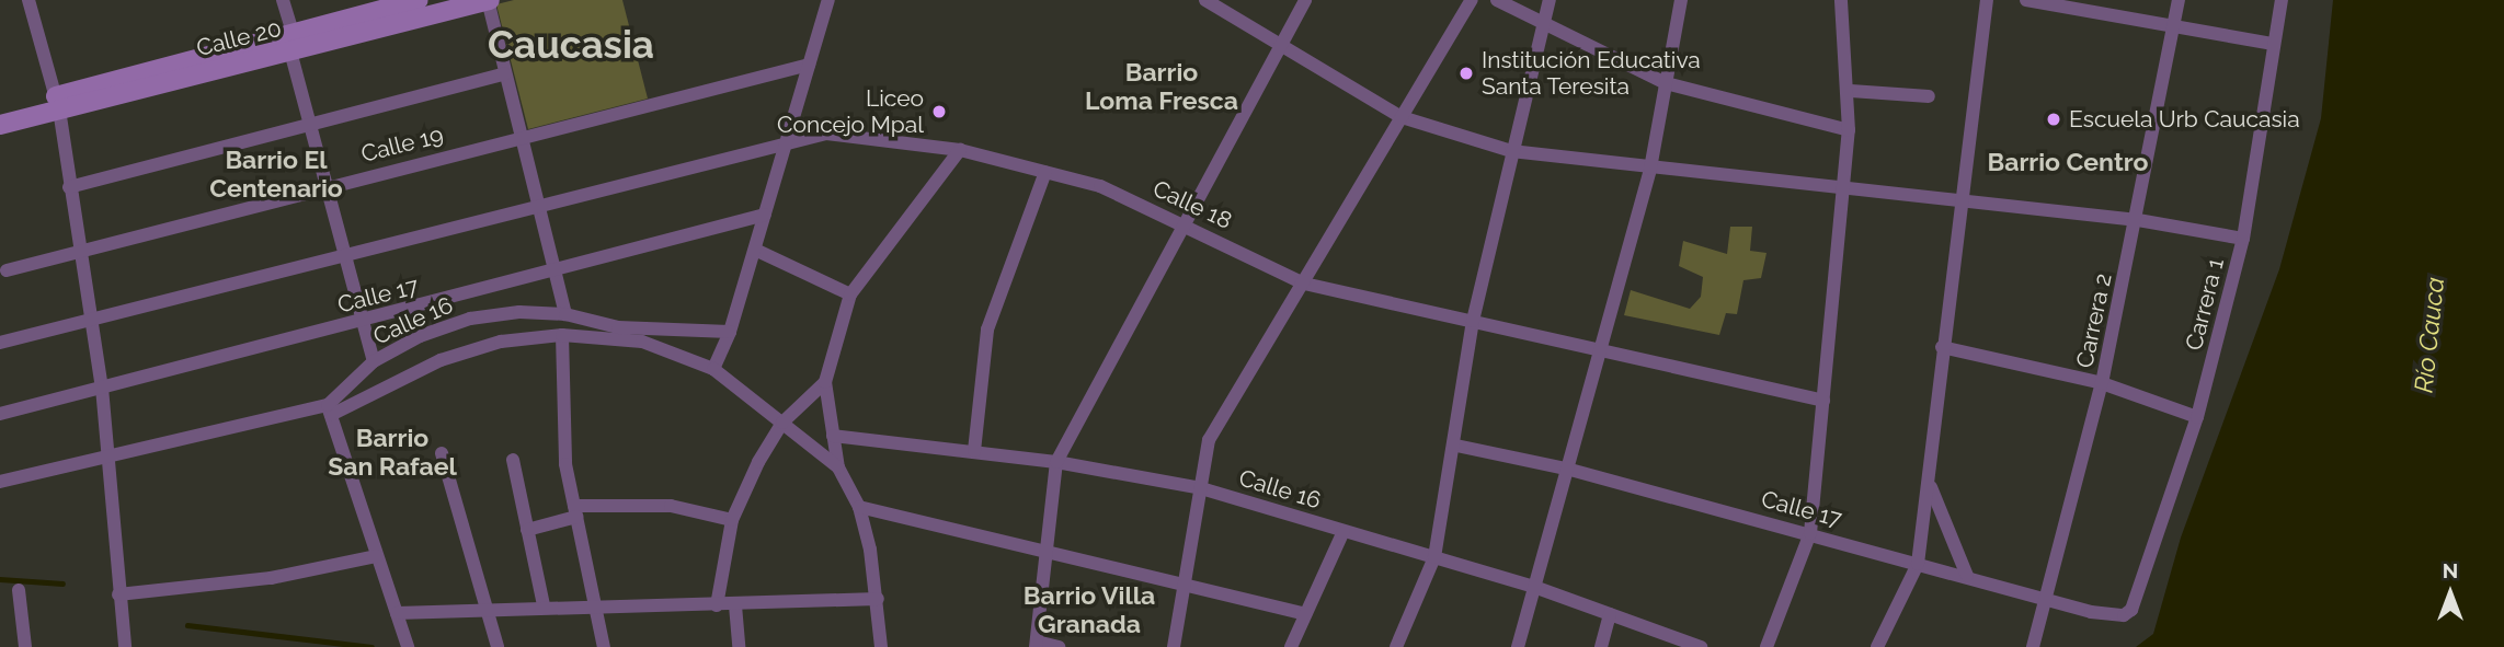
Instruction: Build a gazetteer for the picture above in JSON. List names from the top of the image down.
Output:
{
  "streets": {
    "street": [
      "Calle 20",
      "Calle 19",
      "Calle 18",
      "Calle 17",
      "Carrera 1",
      "Calle 16",
      "Carrera 2"
    ]
  },
  "crossings": [
    ["Calle 17", "Carrera 1"],
    ["Calle 17", "Carrera 2"]
  ],
  "districts": [
    "Caucasia",
    "Barrio Loma Fresca",
    "Barrio El Centenario",
    "Barrio Centro",
    "Barrio San Rafael",
    "Barrio Villa Granada"
  ],
  "water": ["Río Cauca"],
  "places": ["Institución Educativa Santa Teresita", "Liceo Concejo Mpal", "Escuela Urb Caucasia"],
  "north": "top"
}
